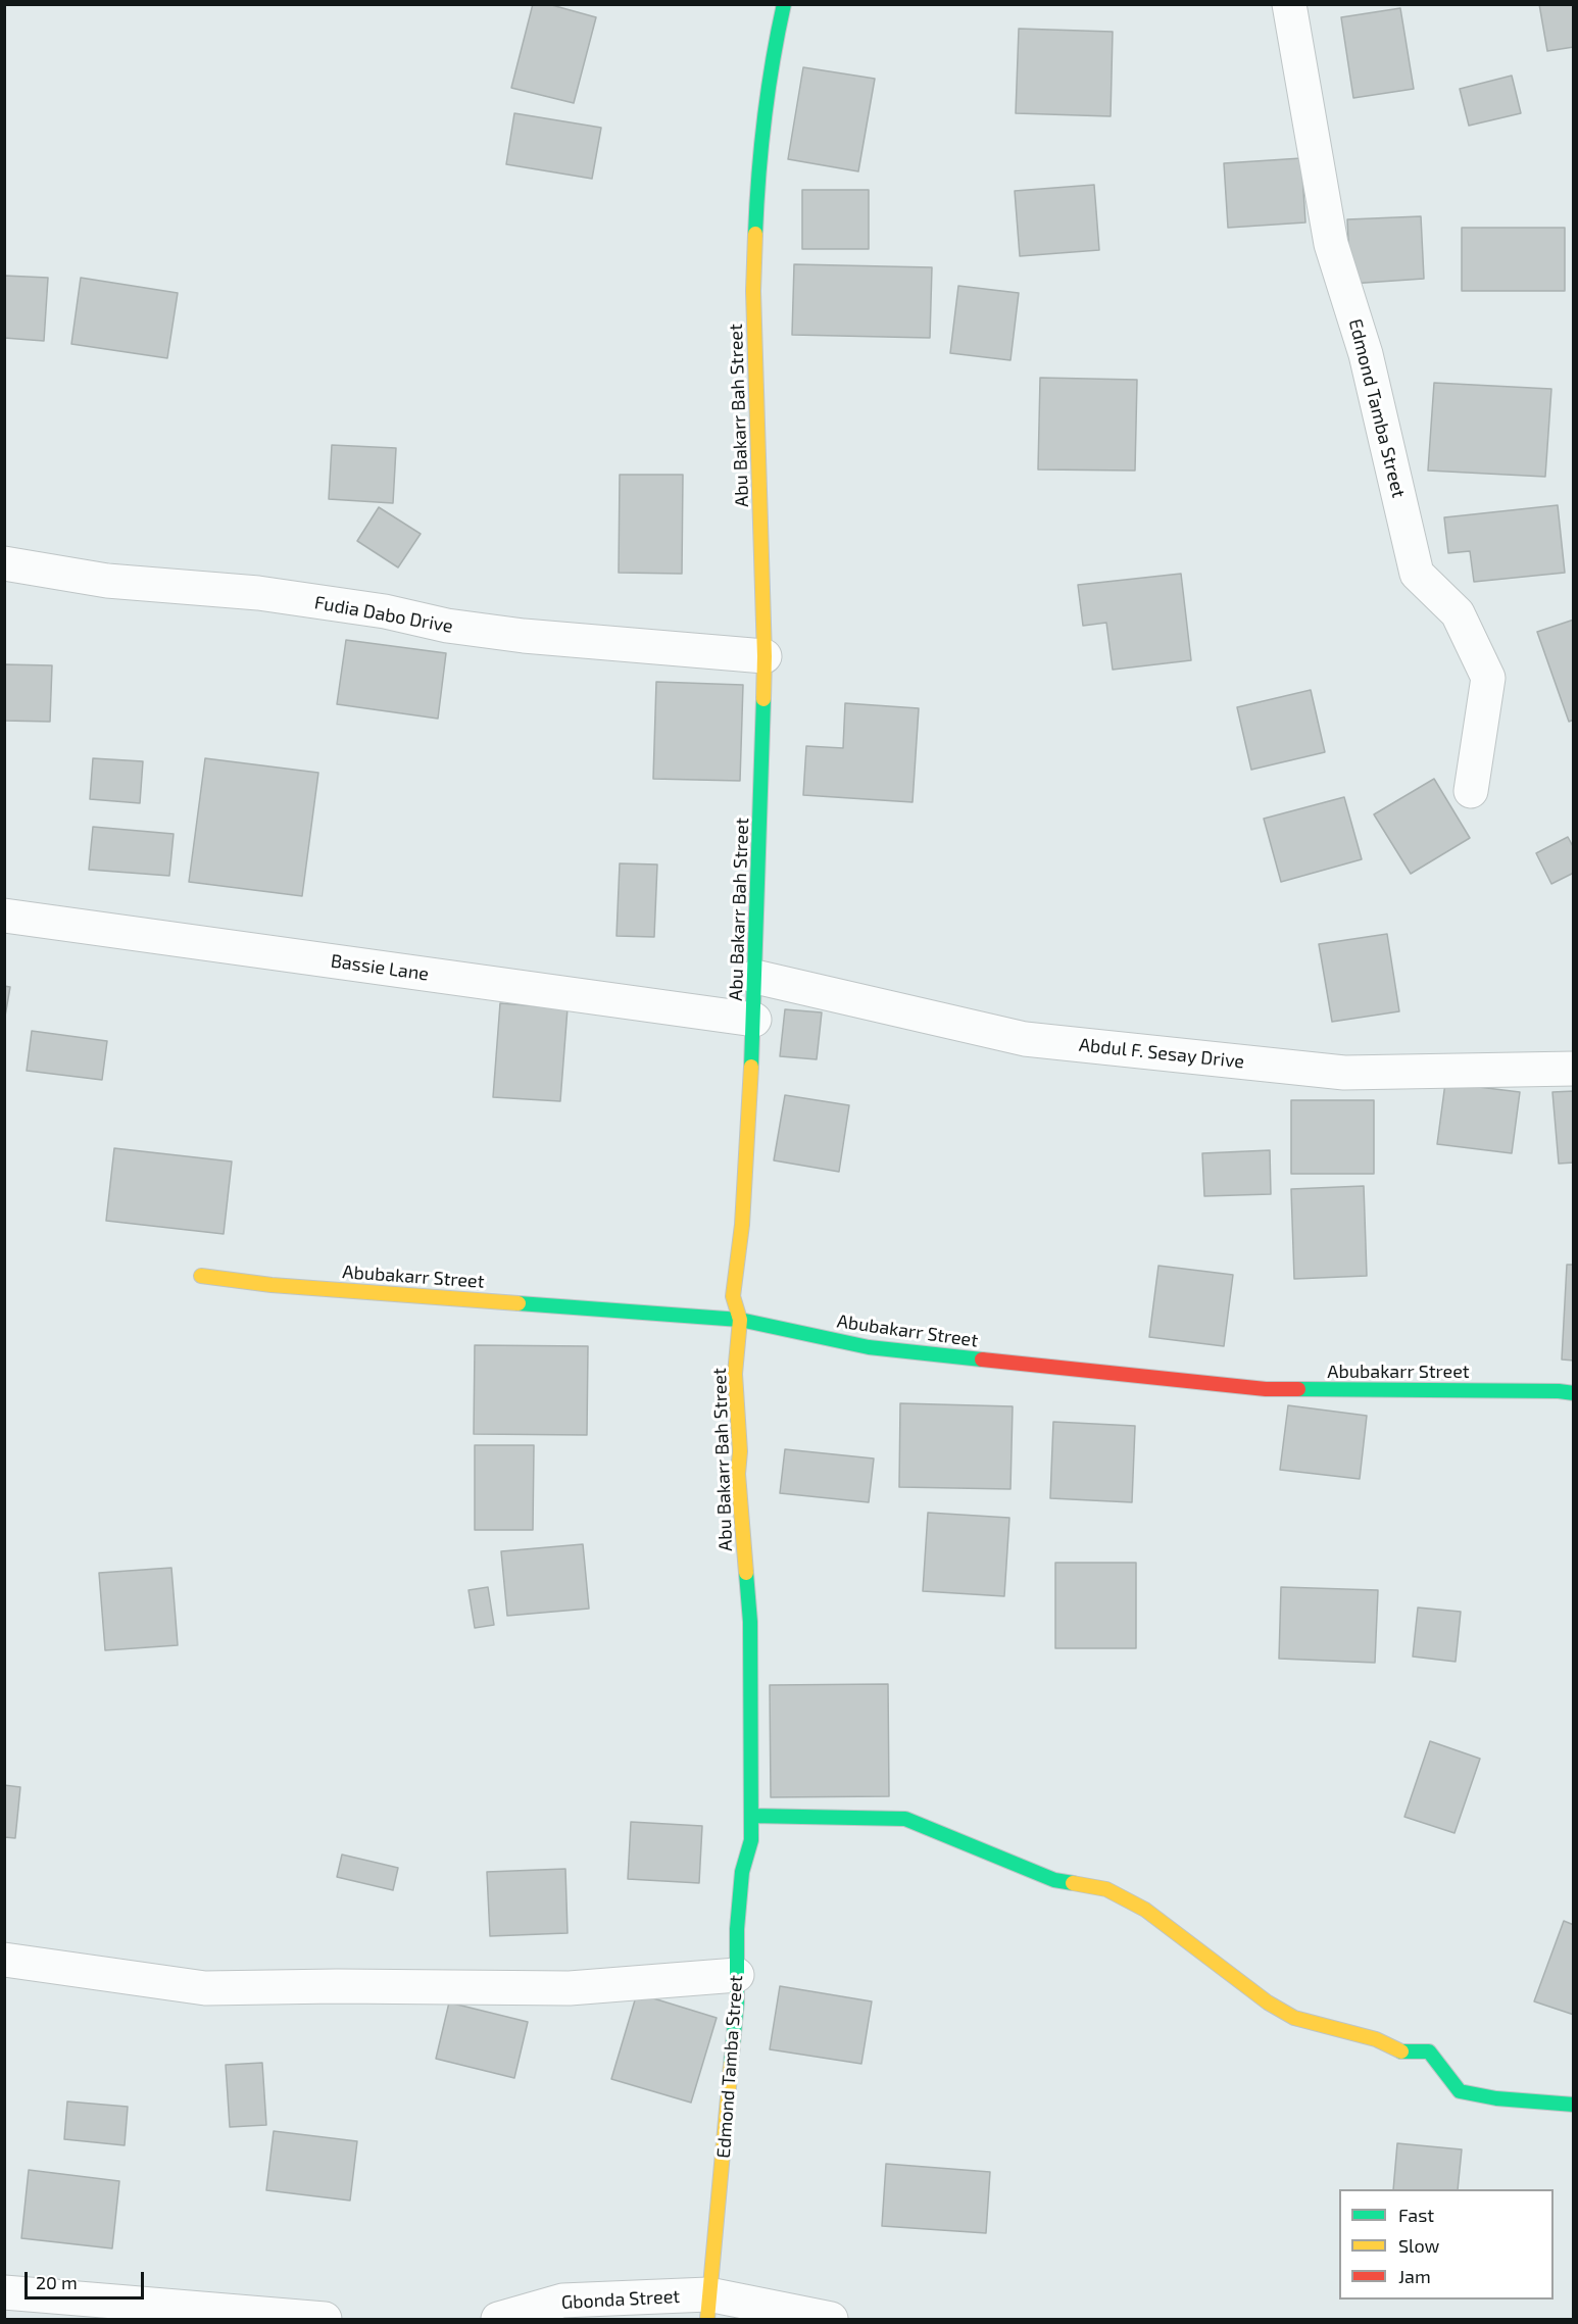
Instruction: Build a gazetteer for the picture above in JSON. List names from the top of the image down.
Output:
{
  "streets": {
    "street": [
      "Edmond Tamba Street",
      "Abu Bakarr Bah Street",
      "Fudia Dabo Drive",
      "Bassie Lane",
      "Abdul F. Sesay Drive",
      "Abubakarr Street",
      "Gbonda Street"
    ]
  },
  "crossings": [
    ["Edmond Tamba Street", "Abu Bakarr Bah Street"],
    ["Edmond Tamba Street", "Gbonda Street"],
    ["Abu Bakarr Bah Street", "Fudia Dabo Drive"],
    ["Abu Bakarr Bah Street", "Bassie Lane"],
    ["Abu Bakarr Bah Street", "Abdul F. Sesay Drive"],
    ["Abu Bakarr Bah Street", "Abubakarr Street"]
  ],
  "legend": ["Fast", "Slow", "Jam"],
  "scale_bar": "20 m"
}
